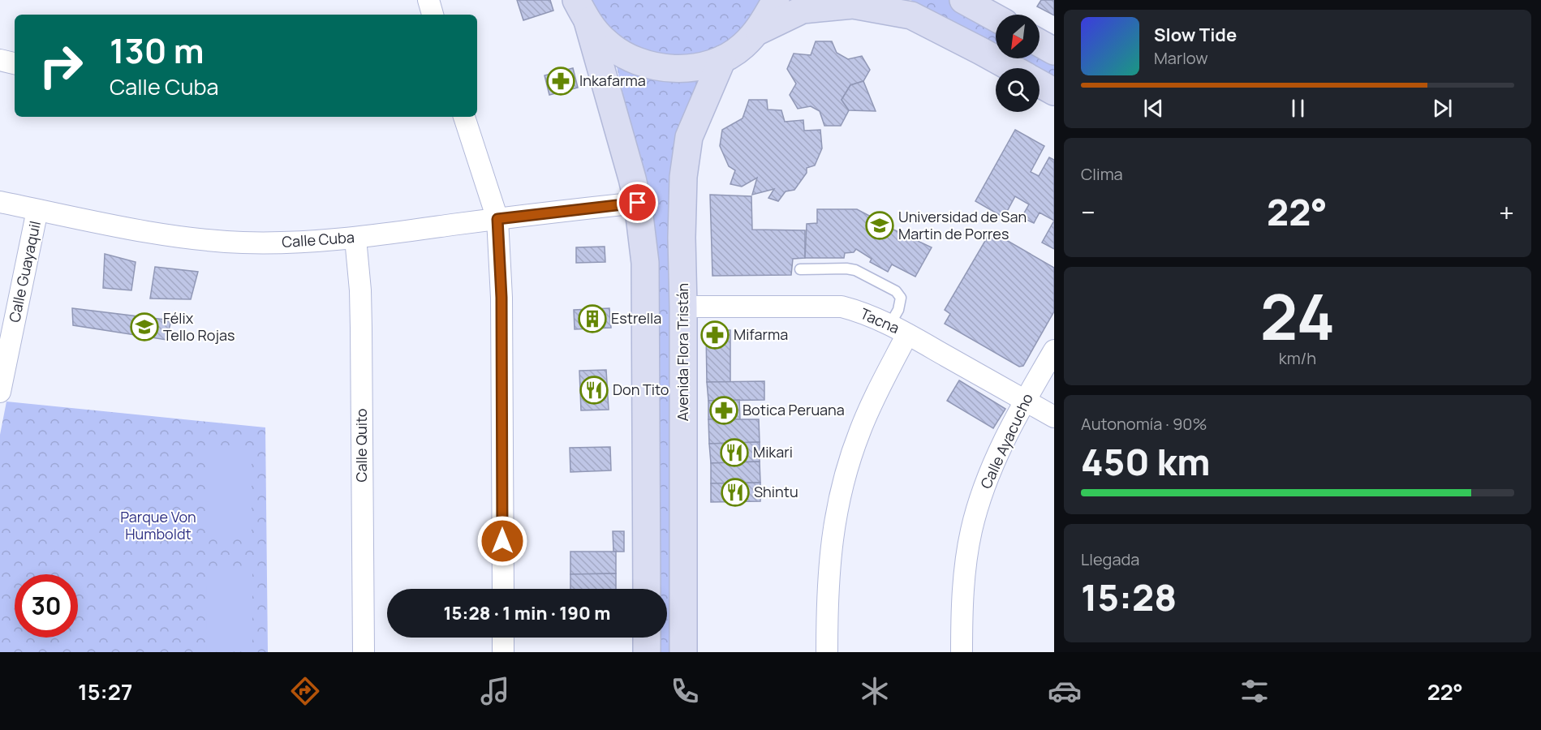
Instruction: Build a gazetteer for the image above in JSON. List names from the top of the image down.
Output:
{
  "streets": {
    "main road": ["Avenida Flora Tristán"],
    "street": [
      "Calle Cuba",
      "Calle Guayaquil",
      "Tacna",
      "Calle Ayacucho",
      "Calle Quito"
    ]
  },
  "crossings": [
    ["Calle Cuba", "Calle Guayaquil"],
    ["Calle Cuba", "Calle Quito"],
    ["Tacna", "Avenida Flora Tristán"],
    ["Tacna", "Calle Ayacucho"]
  ],
  "parks": ["Parque Von Humboldt"],
  "places": {
    "pharmacy": ["Inkafarma", "Mifarma", "Botica Peruana"],
    "school or university": ["Universidad de San Martin de Porres", "Félix Tello Rojas"],
    "building": ["Estrella"],
    "restaurant": ["Don Tito", "Mikari", "Shintu"]
  },
  "north": "bottom left",
  "page": {
    "turn": ["130 m", "Calle Cuba"],
    "song": ["Slow Tide", "Marlow"],
    "tile": [
      "Clima",
      ["24", "km/h"],
      ["Autonomía · 90%", "450 km"],
      ["Llegada", "15:28"]
    ],
    "heat": ["−", "22°", "+"],
    "limit": "30",
    "trip": "15:28 · 1 min · 190 m",
    "tabs": ["15:27", "22°"]
  }
}
